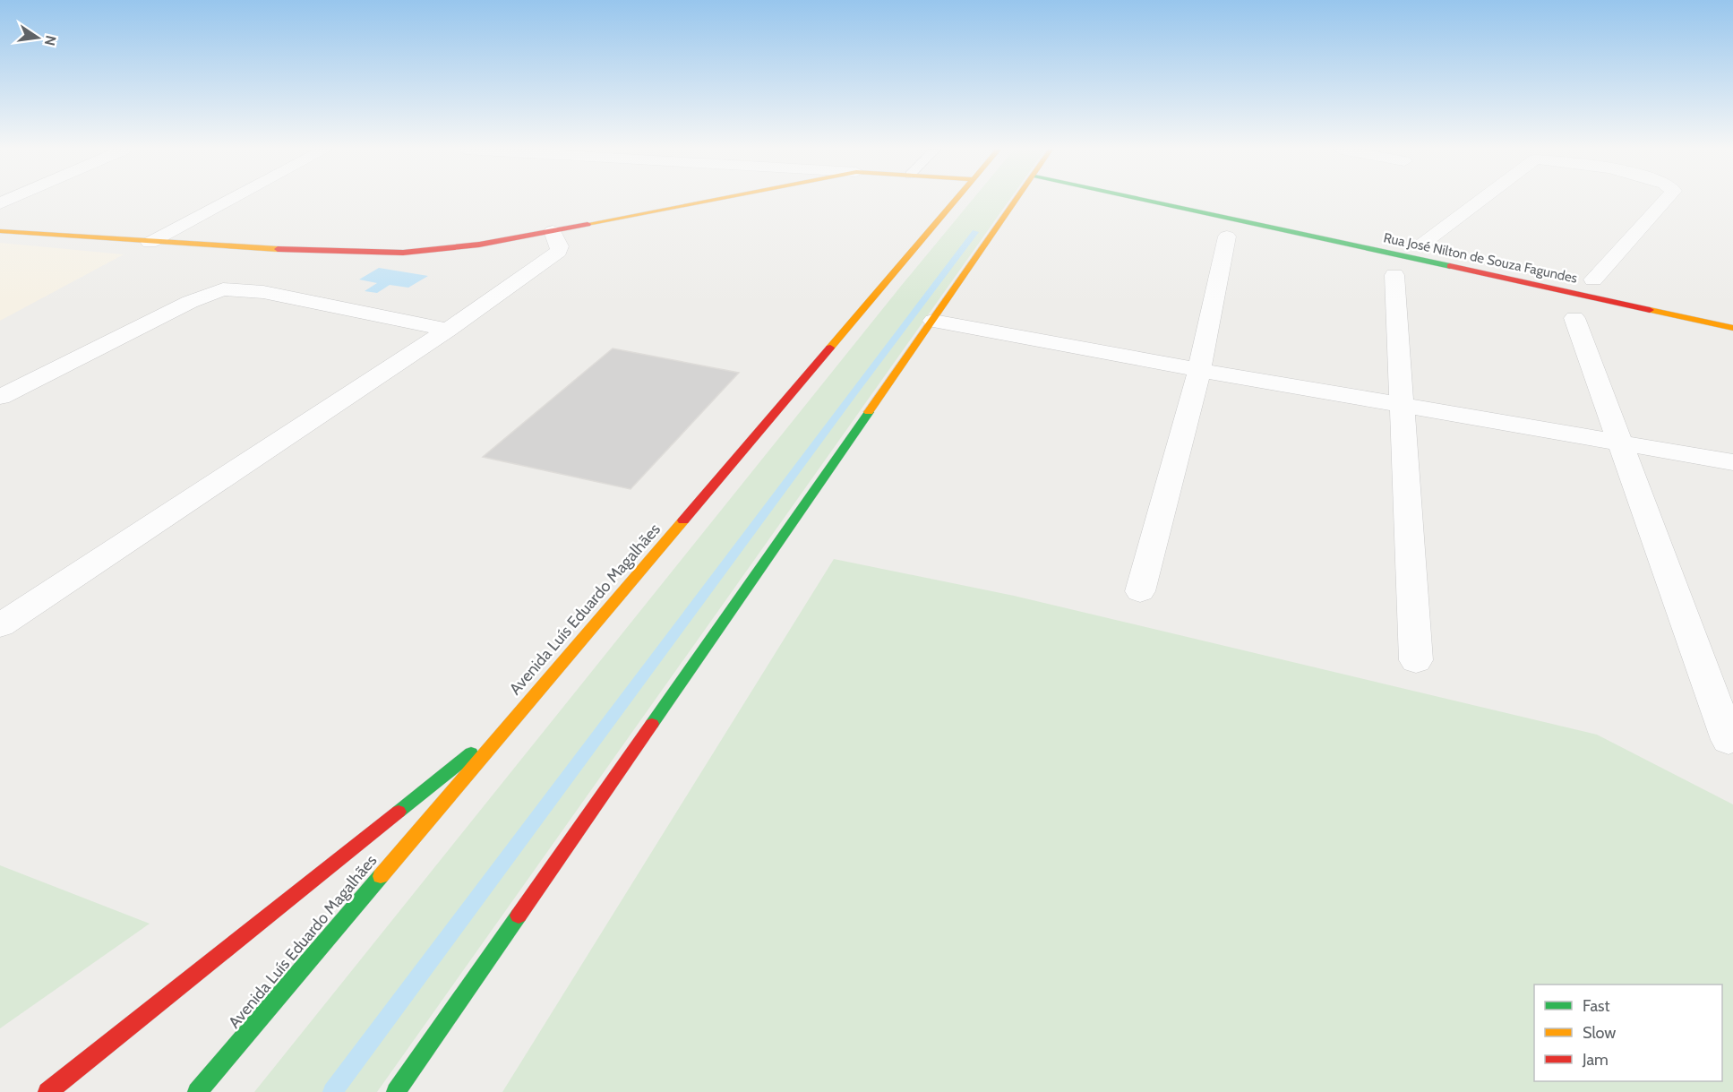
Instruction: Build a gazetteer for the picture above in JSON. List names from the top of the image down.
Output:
{
  "streets": {
    "main road": ["Rua José Nilton de Souza Fagundes", "Avenida Luís Eduardo Magalhães"]
  },
  "legend": ["Fast", "Slow", "Jam"],
  "north": "right"
}
